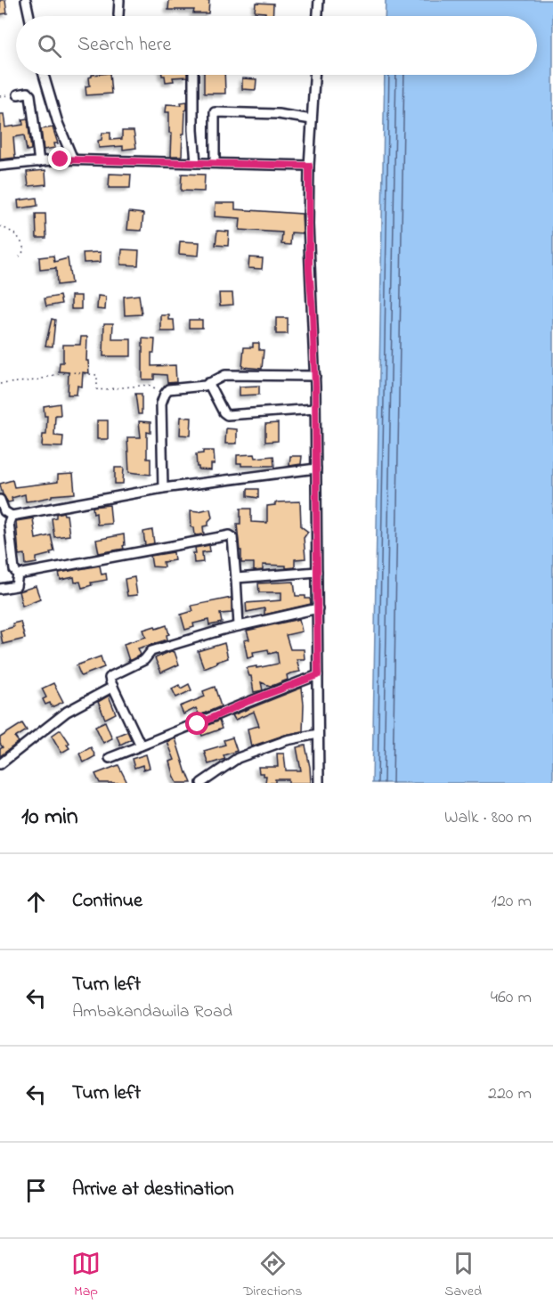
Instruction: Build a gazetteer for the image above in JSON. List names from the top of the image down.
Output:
{
  "page": {
    "search": "Search here",
    "heading": ["10 min", "Walk · 800 m"],
    "list": [
      ["Continue", "120 m"],
      ["Turn left", "Ambakandawila Road", "460 m"],
      ["Turn left", "220 m"],
      "Arrive at destination"
    ],
    "nav": ["Map", "Directions", "Saved"]
  }
}
